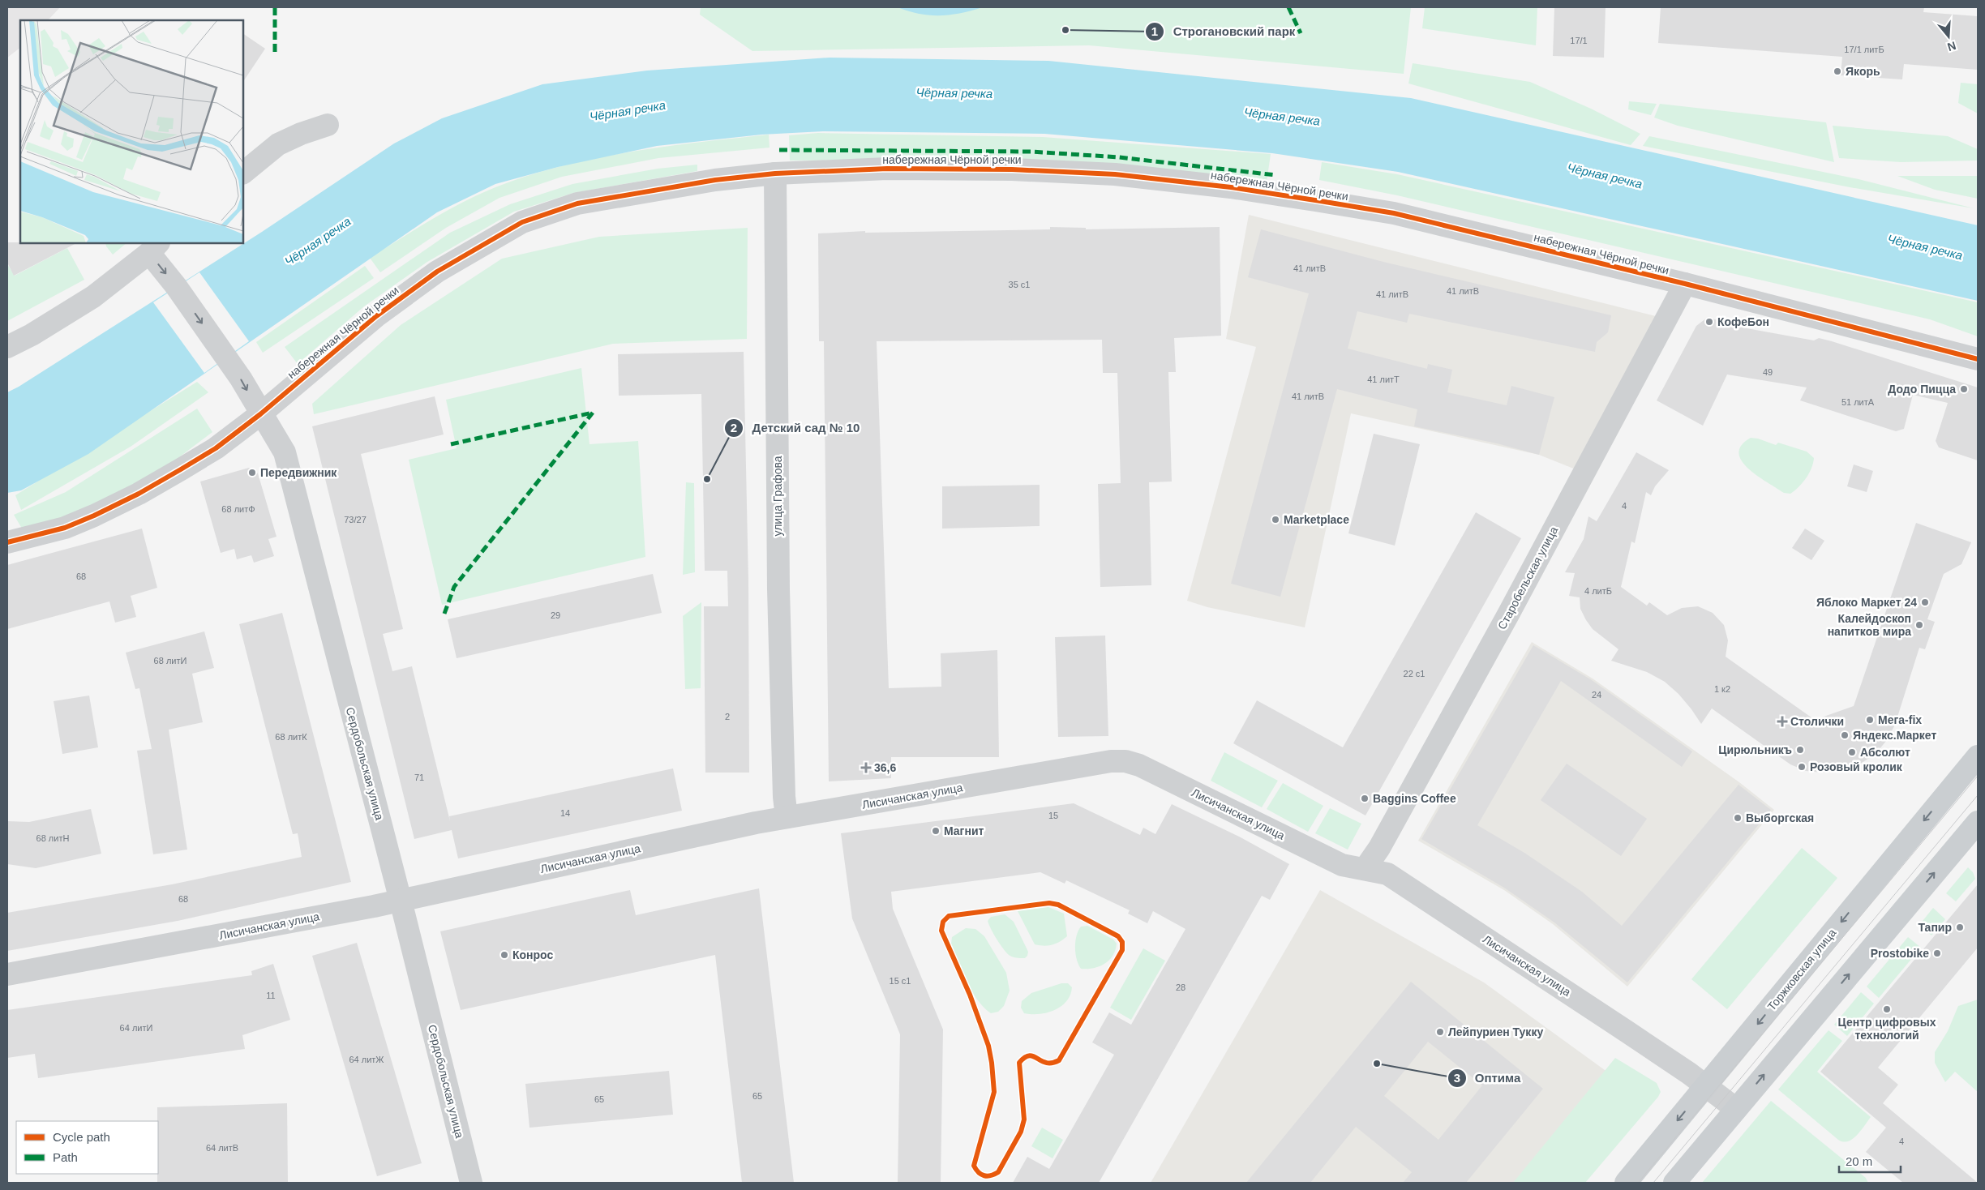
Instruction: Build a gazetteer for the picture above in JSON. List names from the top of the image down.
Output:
{
  "streets": {
    "main road": ["Торжковская улица"],
    "street": [
      "набережная Чёрной речки",
      "улица Графова",
      "Старобельская улица",
      "Сердобольская улица",
      "Лисичанская улица"
    ]
  },
  "crossings": [
    ["набережная Чёрной речки", "улица Графова"],
    ["набережная Чёрной речки", "Старобельская улица"],
    ["набережная Чёрной речки", "Сердобольская улица"],
    ["улица Графова", "Лисичанская улица"],
    ["Старобельская улица", "Лисичанская улица"],
    ["Сердобольская улица", "Лисичанская улица"],
    ["Лисичанская улица", "Торжковская улица"]
  ],
  "water": ["Чёрная речка"],
  "places": {
    "other": [
      "Строгановский парк",
      "Якорь",
      "КофеБон",
      "Додо Пицца",
      "Передвижник",
      "Детский сад № 10",
      "Marketplace",
      "Яблоко Маркет 24",
      "Калейдоскоп напитков мира",
      "Мега-fix",
      "Яндекс.Маркет",
      "Цирюльникъ",
      "Абсолют",
      "Розовый кролик",
      "Baggins Coffee",
      "Выборгская",
      "Магнит",
      "Тапир",
      "Prostobike",
      "Конрос",
      "Центр цифровых технологий",
      "Лейпуриен Тукку",
      "Оптима"
    ],
    "health": ["Столички", "36,6"]
  },
  "house_numbers": [
    "17/1",
    "17/1 литБ",
    "41 литВ",
    "35 с1",
    "41 литВ",
    "41 литВ",
    "49",
    "41 литТ",
    "41 литВ",
    "51 литА",
    "4",
    "68 литФ",
    "73/27",
    "68",
    "4 литБ",
    "29",
    "68 литИ",
    "22 с1",
    "1 к2",
    "24",
    "2",
    "68 литК",
    "71",
    "14",
    "15",
    "68 литН",
    "68",
    "15 с1",
    "28",
    "11",
    "64 литИ",
    "64 литЖ",
    "65",
    "65",
    "4",
    "64 литВ"
  ],
  "legend": ["Cycle path", "Path"],
  "scale_bar": "20 m",
  "north": "bottom"
}
